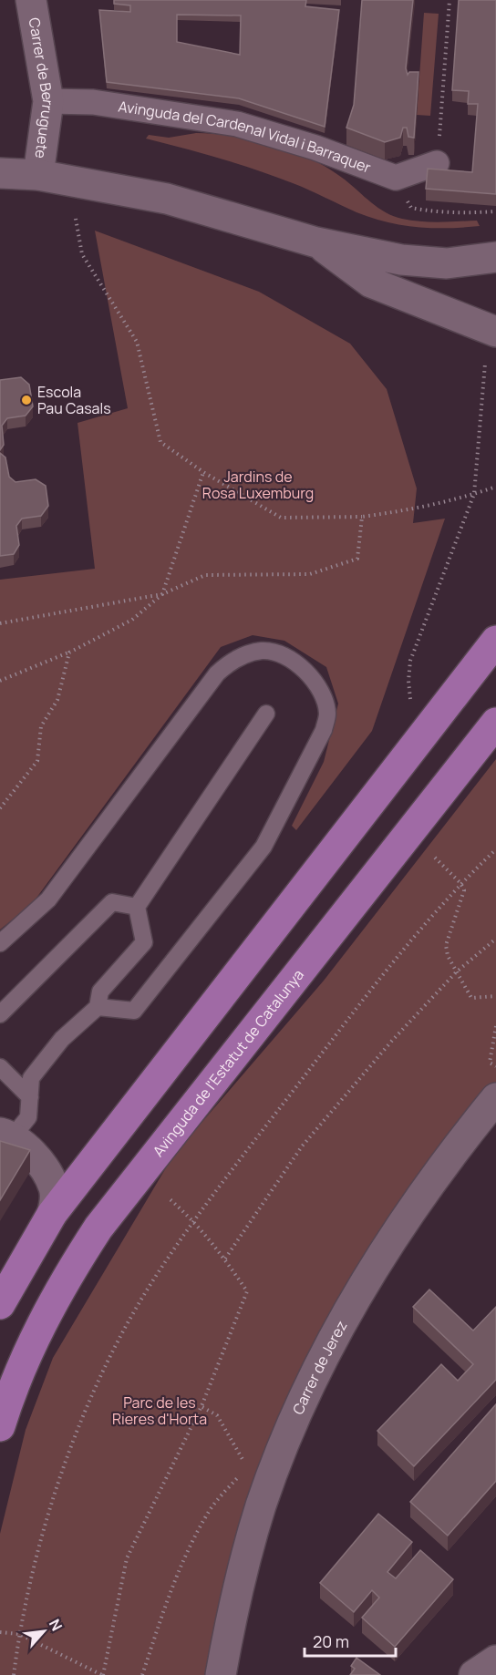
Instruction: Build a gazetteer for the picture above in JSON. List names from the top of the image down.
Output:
{
  "streets": {
    "main road": ["Avinguda de l'Estatut de Catalunya"],
    "street": ["Carrer de Berruguete", "Avinguda del Cardenal Vidal i Barraquer", "Carrer de Jerez"]
  },
  "crossings": [
    ["Carrer de Berruguete", "Avinguda del Cardenal Vidal i Barraquer"]
  ],
  "parks": ["Jardins de Rosa Luxemburg", "Parc de les Rieres d'Horta"],
  "places": ["Escola Pau Casals"],
  "scale_bar": "20 m",
  "north": "top right"
}
